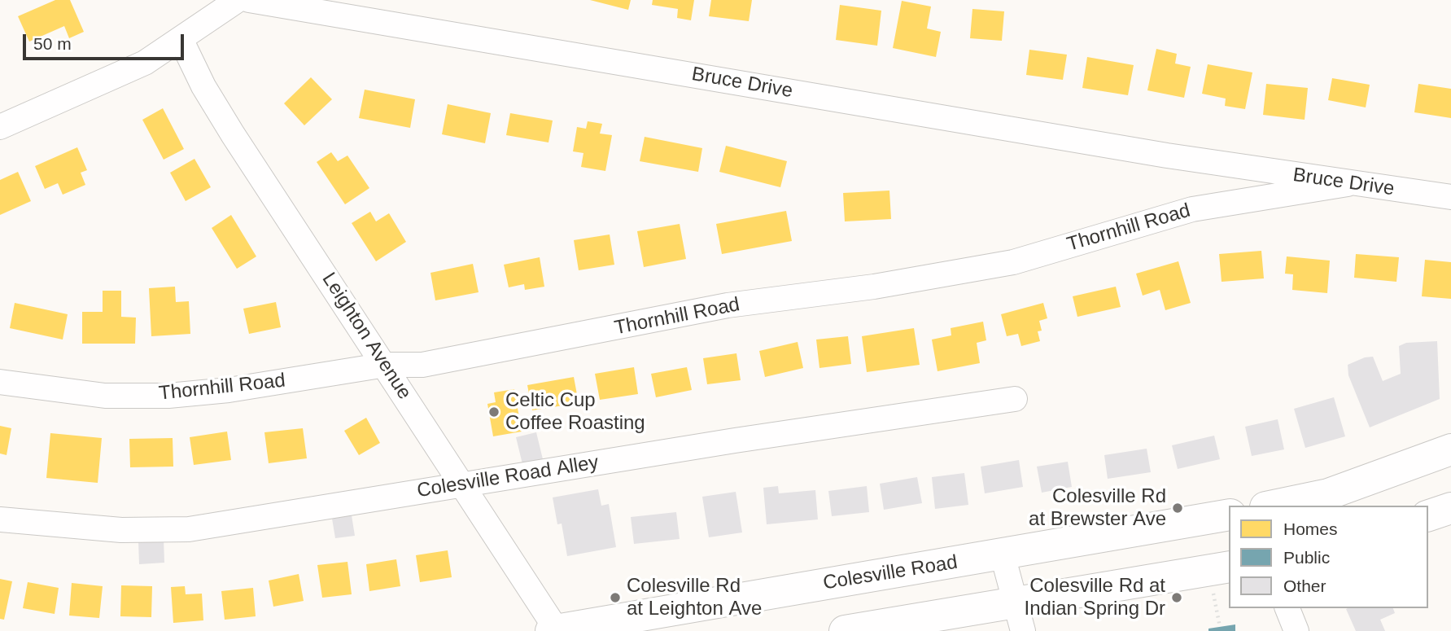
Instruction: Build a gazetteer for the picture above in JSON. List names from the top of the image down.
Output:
{
  "streets": {
    "highway": ["Colesville Road"],
    "street": [
      "Bruce Drive",
      "Thornhill Road",
      "Leighton Avenue",
      "Colesville Road Alley"
    ]
  },
  "crossings": [
    ["Bruce Drive", "Thornhill Road"],
    ["Thornhill Road", "Leighton Avenue"],
    ["Leighton Avenue", "Colesville Road Alley"],
    ["Leighton Avenue", "Colesville Road"]
  ],
  "places": [
    "Celtic Cup Coffee Roasting",
    "Colesville Rd at Brewster Ave",
    "Colesville Rd at Leighton Ave",
    "Colesville Rd at Indian Spring Dr"
  ],
  "legend": ["Homes", "Public", "Other"],
  "scale_bar": "50 m"
}
